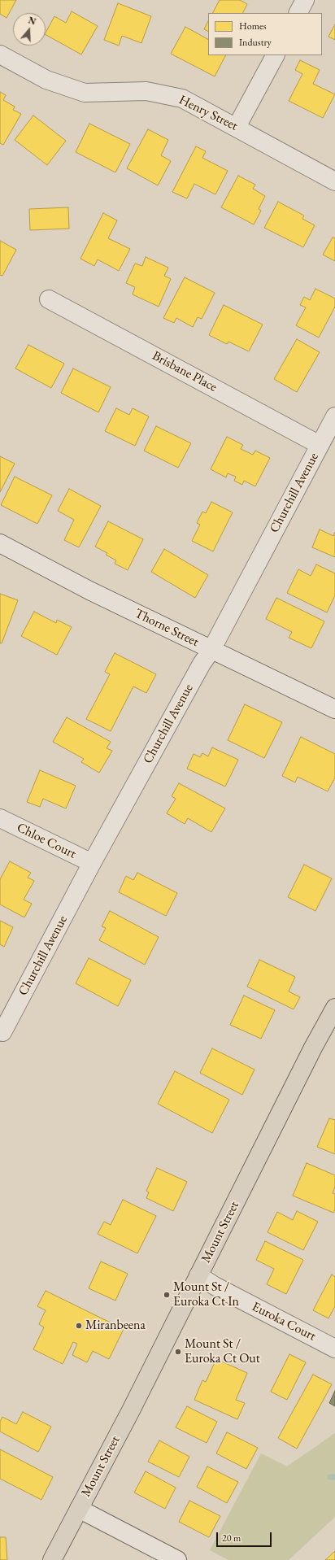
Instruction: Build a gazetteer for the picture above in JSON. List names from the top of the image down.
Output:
{
  "streets": {
    "highway": ["Mount Street"],
    "street": [
      "Henry Street",
      "Brisbane Place",
      "Churchill Avenue",
      "Thorne Street",
      "Chloe Court",
      "Euroka Court"
    ]
  },
  "crossings": [
    ["Brisbane Place", "Churchill Avenue"],
    ["Churchill Avenue", "Thorne Street"],
    ["Churchill Avenue", "Chloe Court"],
    ["Mount Street", "Euroka Court"]
  ],
  "places": ["Mount St / Euroka Ct In", "Miranbeena", "Mount St / Euroka Ct Out"],
  "legend": ["Homes", "Industry"],
  "scale_bar": "20 m",
  "north": "top"
}
